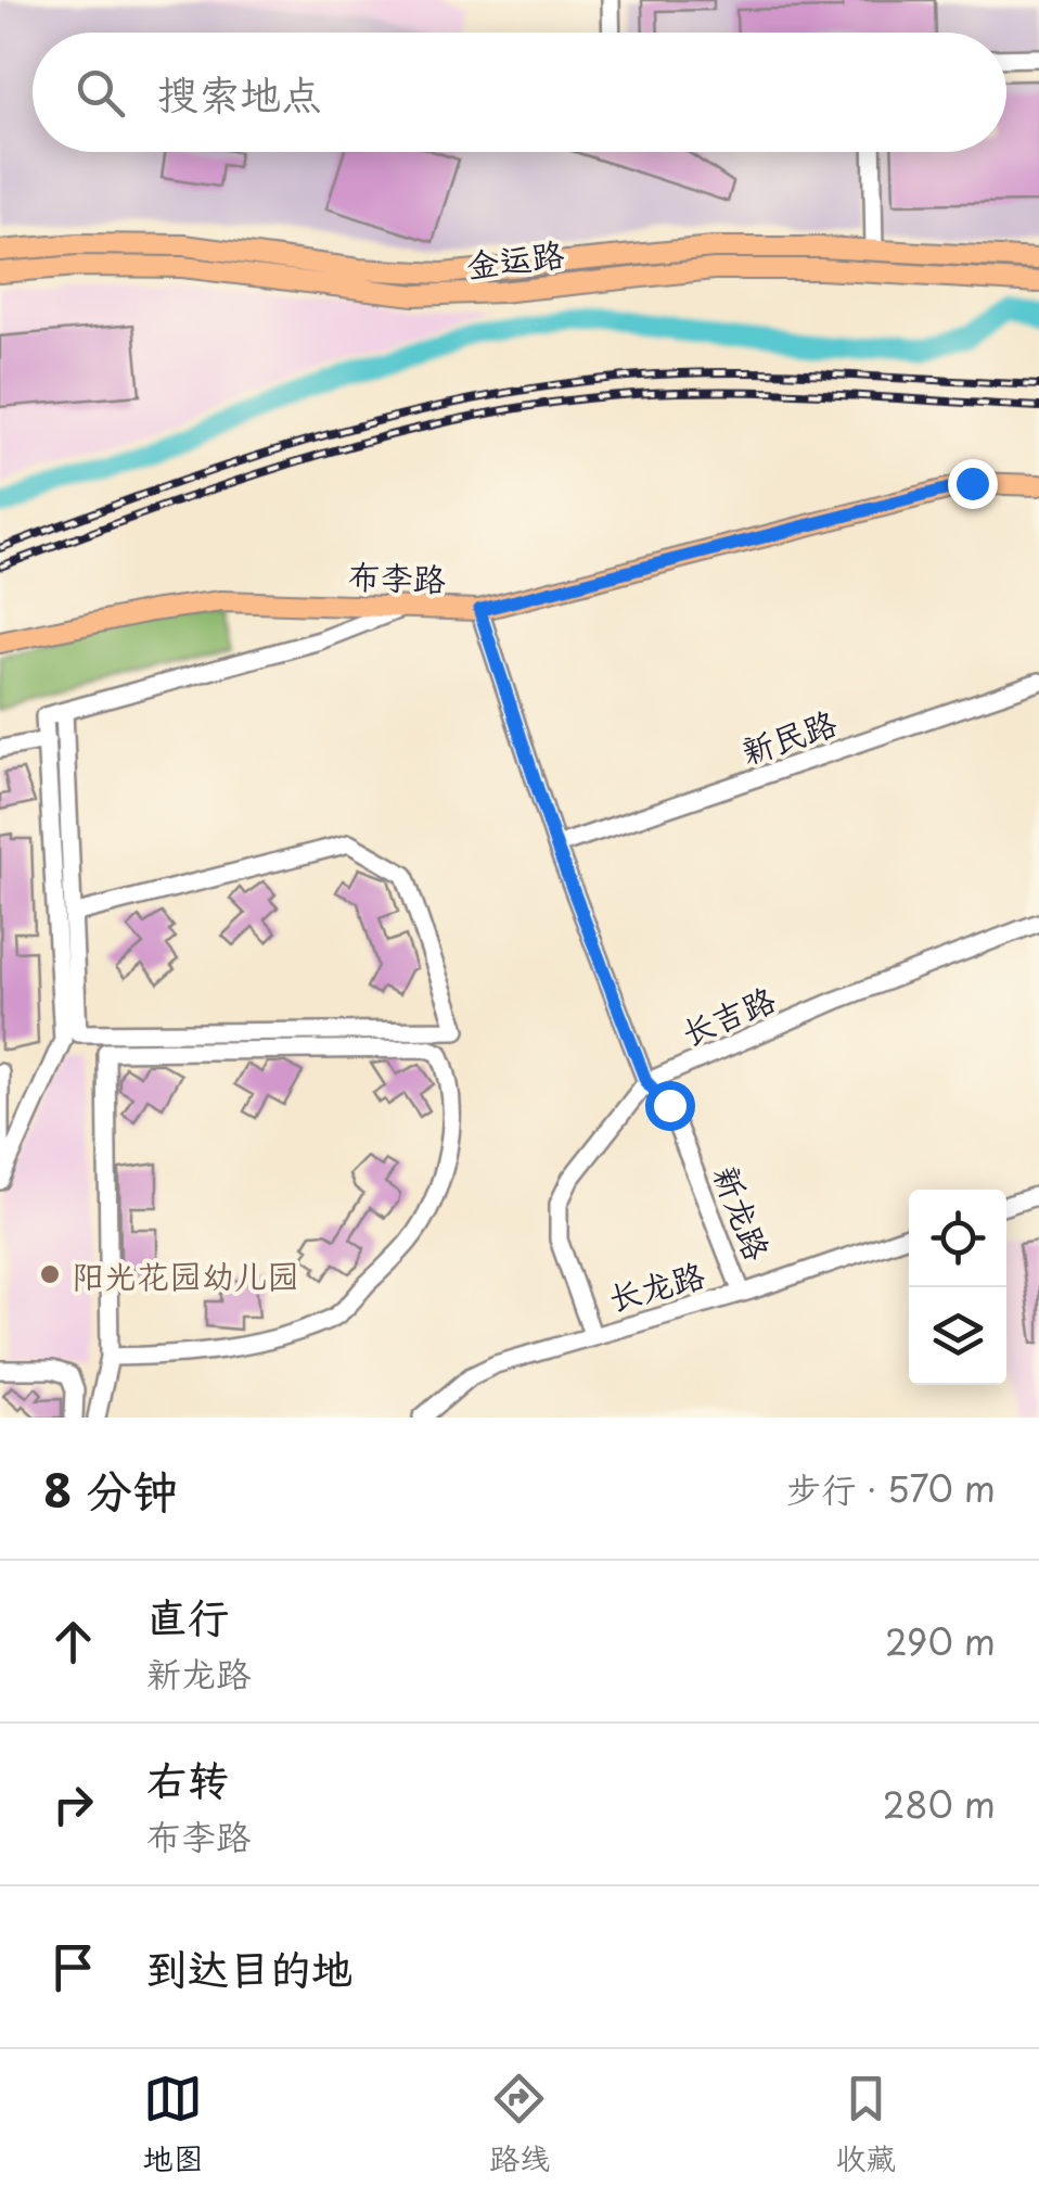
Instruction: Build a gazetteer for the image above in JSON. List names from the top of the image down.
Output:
{
  "streets": {
    "main road": ["金运路", "布李路"],
    "street": [
      "新民路",
      "长吉路",
      "新龙路",
      "长龙路"
    ]
  },
  "crossings": [
    ["布李路", "新龙路"],
    ["新民路", "新龙路"],
    ["长吉路", "新龙路"],
    ["长吉路", "长龙路"],
    ["新龙路", "长龙路"]
  ],
  "places": ["阳光花园幼儿园"],
  "page": {
    "search": "搜索地点",
    "heading": ["8 分钟", "步行 · 570 m"],
    "list": [
      ["直行", "新龙路", "290 m"],
      ["右转", "布李路", "280 m"],
      "到达目的地"
    ],
    "nav": ["地图", "路线", "收藏"]
  }
}
